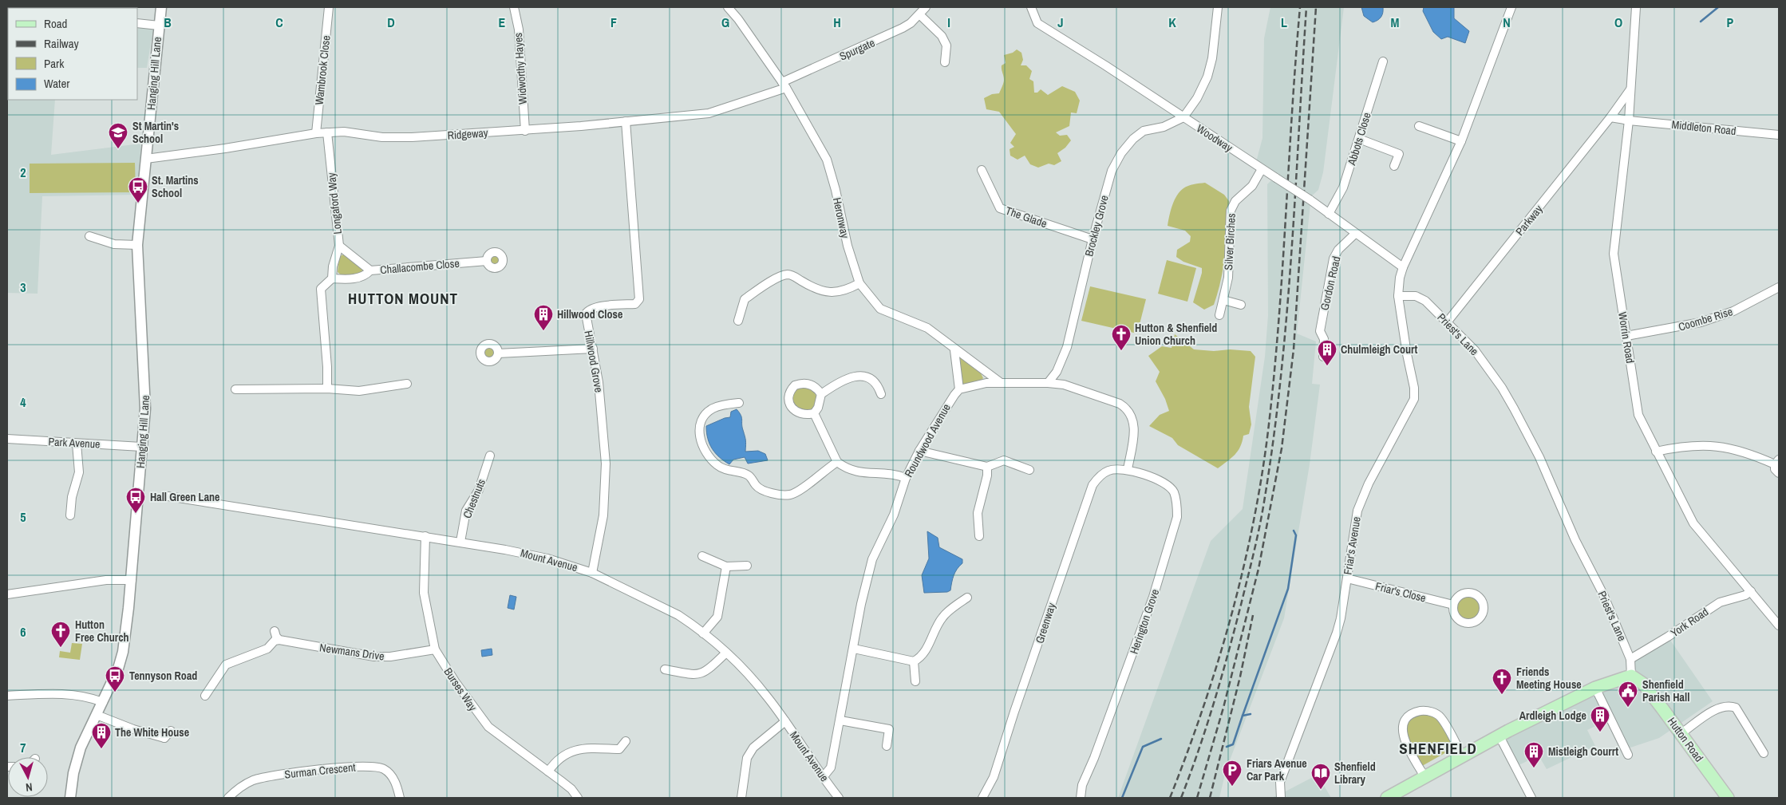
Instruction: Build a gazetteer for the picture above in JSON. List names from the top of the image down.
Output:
{
  "streets": {
    "main road": ["Hutton Road"],
    "street": [
      "Spurgate",
      "Widworthy Hayes",
      "Wambrook Close",
      "Hanging Hill Lane",
      "Middleton Road",
      "Ridgeway",
      "Woodway",
      "Abbots Close",
      "Longaford Way",
      "The Glade",
      "Heronway",
      "Parkway",
      "Brockley Grove",
      "Silver Birches",
      "Challacombe Close",
      "Gordon Road",
      "Coombe Rise",
      "Priest's Lane",
      "Worrin Road",
      "Hillwood Grove",
      "Roundwood Avenue",
      "Park Avenue",
      "Chestnuts",
      "Friar's Avenue",
      "Mount Avenue",
      "Friar's Close",
      "Herington Grove",
      "York Road",
      "Greenway",
      "Newmans Drive",
      "Burses Way",
      "Surman Crescent"
    ]
  },
  "crossings": [
    ["Spurgate", "Ridgeway"],
    ["Spurgate", "Heronway"],
    ["Widworthy Hayes", "Ridgeway"],
    ["Wambrook Close", "Ridgeway"],
    ["Hanging Hill Lane", "Ridgeway"],
    ["Hanging Hill Lane", "Park Avenue"],
    ["Middleton Road", "Worrin Road"],
    ["Ridgeway", "Longaford Way"],
    ["Ridgeway", "Heronway"],
    ["Ridgeway", "Hillwood Grove"],
    ["Woodway", "Abbots Close"],
    ["Woodway", "Brockley Grove"],
    ["Woodway", "Silver Birches"],
    ["Woodway", "Gordon Road"],
    ["Longaford Way", "Challacombe Close"],
    ["The Glade", "Brockley Grove"],
    ["Parkway", "Priest's Lane"],
    ["Parkway", "Worrin Road"],
    ["Coombe Rise", "Worrin Road"],
    ["Priest's Lane", "Friar's Avenue"],
    ["Priest's Lane", "York Road"],
    ["Priest's Lane", "Hutton Road"],
    ["Worrin Road", "York Road"],
    ["Hillwood Grove", "Mount Avenue"],
    ["Roundwood Avenue", "Mount Avenue"],
    ["Chestnuts", "Mount Avenue"],
    ["Friar's Avenue", "Friar's Close"],
    ["Mount Avenue", "Burses Way"],
    ["Herington Grove", "Greenway"],
    ["Newmans Drive", "Burses Way"]
  ],
  "districts": ["HUTTON MOUNT", "SHENFIELD"],
  "places": {
    "school or university": ["St Martin's School"],
    "bus stop": ["St. Martins School", "Hall Green Lane", "Tennyson Road"],
    "building": [
      "Hillwood Close",
      "Chulmleigh Court",
      "Ardleigh Lodge",
      "The White House",
      "Mistleigh Courrt"
    ],
    "church": ["Hutton & Shenfield Union Church", "Hutton Free Church", "Friends Meeting House"],
    "public building": ["Shenfield Parish Hall"],
    "parking": ["Friars Avenue Car Park"],
    "library": ["Shenfield Library"]
  },
  "legend": [
    "Road",
    "Railway",
    "Park",
    "Water"
  ],
  "north": "bottom",
  "grid": {
    "columns": [
      "B",
      "C",
      "D",
      "E",
      "F",
      "G",
      "H",
      "I",
      "J",
      "K",
      "L",
      "M",
      "N",
      "O",
      "P"
    ],
    "rows": [
      "2",
      "3",
      "4",
      "5",
      "6",
      "7"
    ]
  }
}
